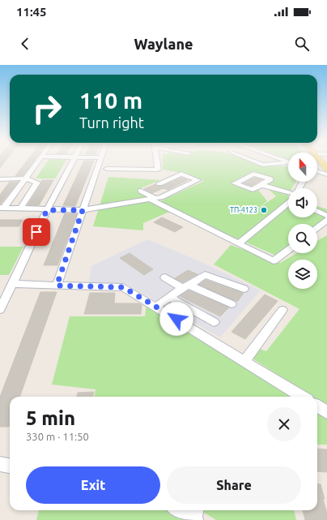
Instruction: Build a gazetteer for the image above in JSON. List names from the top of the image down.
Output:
{
  "places": ["ТП-4123"],
  "north": "top",
  "page": {
    "status": "11:45",
    "header": "Waylane",
    "turn": ["110 m", "Turn right"],
    "heading": ["5 min", "330 m · 11:50"],
    "buttons": ["Exit", "Share"]
  }
}
